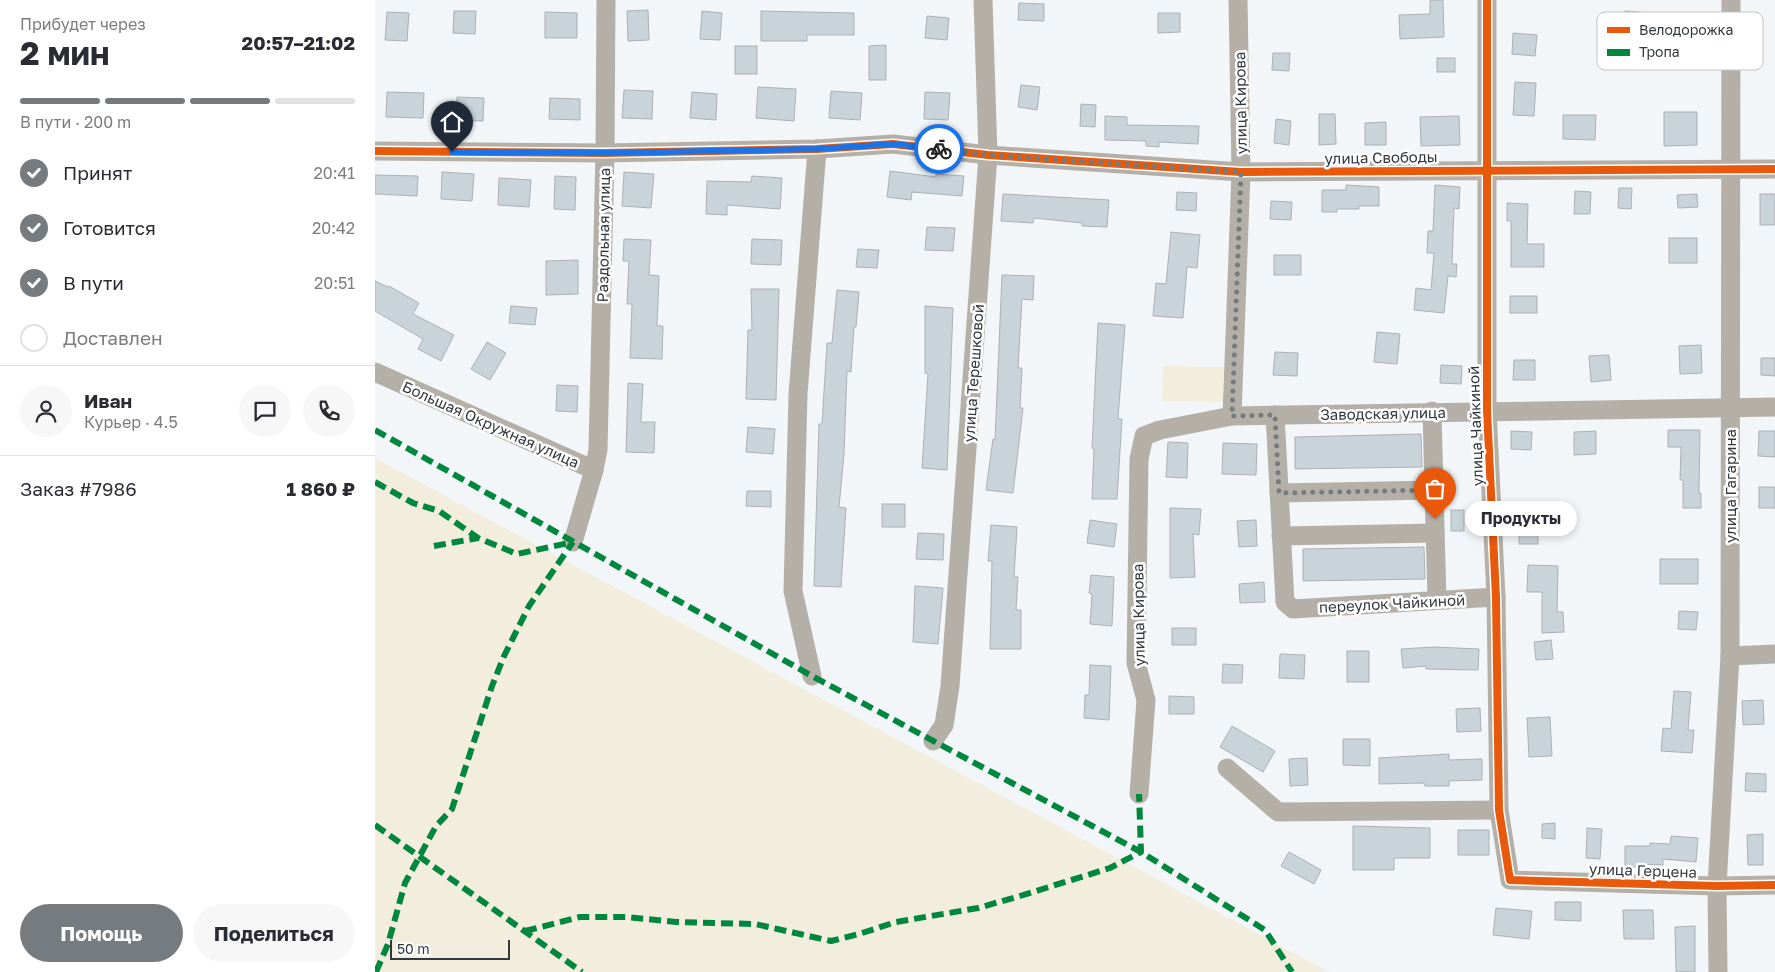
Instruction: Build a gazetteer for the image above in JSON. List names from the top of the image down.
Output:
{
  "streets": {
    "street": [
      "улица Кирова",
      "улица Свободы",
      "Раздольная улица",
      "улица Терешковой",
      "Заводская улица",
      "Большая Окружная улица",
      "улица Чайкиной",
      "улица Гагарина",
      "переулок Чайкиной",
      "улица Герцена"
    ]
  },
  "crossings": [
    ["улица Кирова", "улица Свободы"],
    ["улица Кирова", "Заводская улица"],
    ["улица Свободы", "Раздольная улица"],
    ["улица Свободы", "улица Терешковой"],
    ["улица Свободы", "улица Чайкиной"],
    ["улица Свободы", "улица Гагарина"],
    ["Раздольная улица", "Большая Окружная улица"],
    ["Заводская улица", "улица Чайкиной"],
    ["Заводская улица", "улица Гагарина"],
    ["улица Чайкиной", "переулок Чайкиной"],
    ["улица Чайкиной", "улица Герцена"],
    ["улица Гагарина", "улица Герцена"]
  ],
  "places": ["Продукты"],
  "legend": ["Велодорожка", "Тропа"],
  "scale_bar": "50 m",
  "page": {
    "heading": ["2 мин", "Прибудет через", "20:57–21:02"],
    "panel": [
      "Иван",
      "Курьер · 4.5",
      "Заказ #7986",
      "1 860 ₽"
    ],
    "bar": "В пути · 200 m",
    "list": [
      ["Принят", "20:41"],
      ["Готовится", "20:42"],
      ["В пути", "20:51"],
      "Доставлен"
    ],
    "bubble": "Продукты",
    "buttons": ["Помощь", "Поделиться"],
    "scale": "50 m"
  }
}
